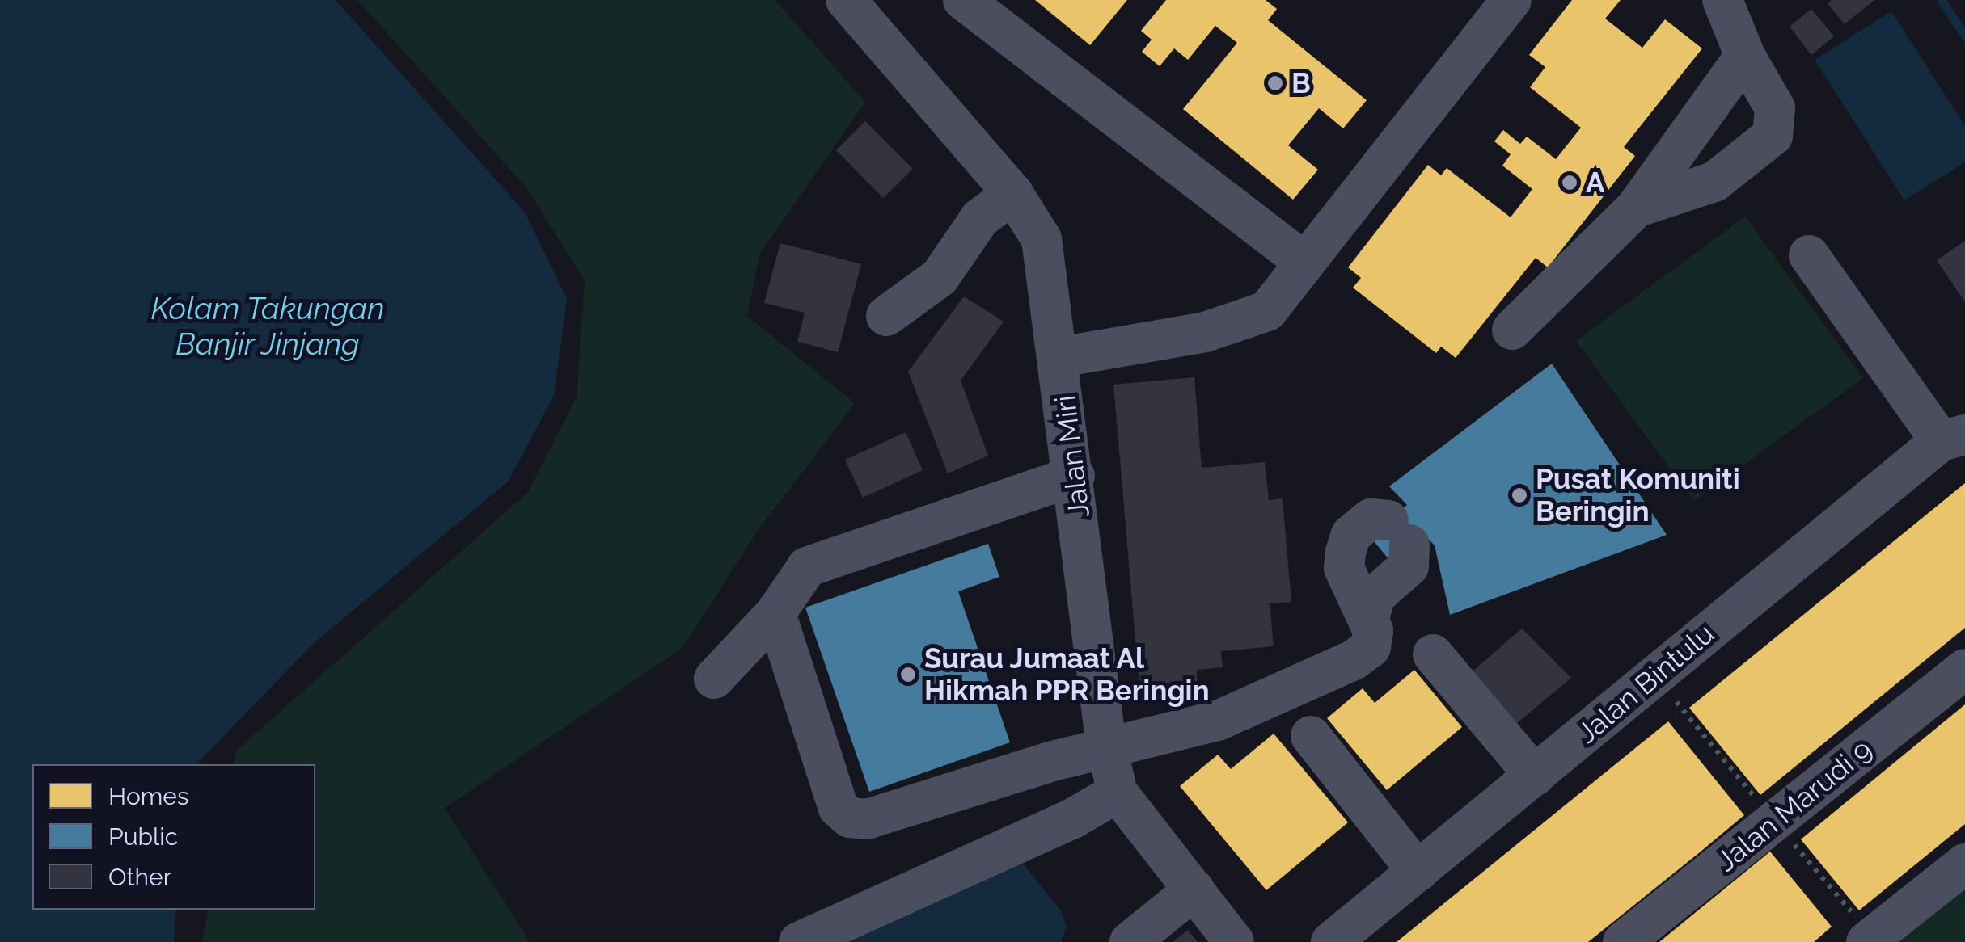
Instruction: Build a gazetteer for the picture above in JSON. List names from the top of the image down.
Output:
{
  "streets": {
    "street": ["Jalan Miri", "Jalan Bintulu", "Jalan Marudi 9"]
  },
  "water": ["Kolam Takungan Banjir Jinjang"],
  "places": [
    "B",
    "A",
    "Pusat Komuniti Beringin",
    "Surau Jumaat Al Hikmah PPR Beringin"
  ],
  "legend": ["Homes", "Public", "Other"]
}
